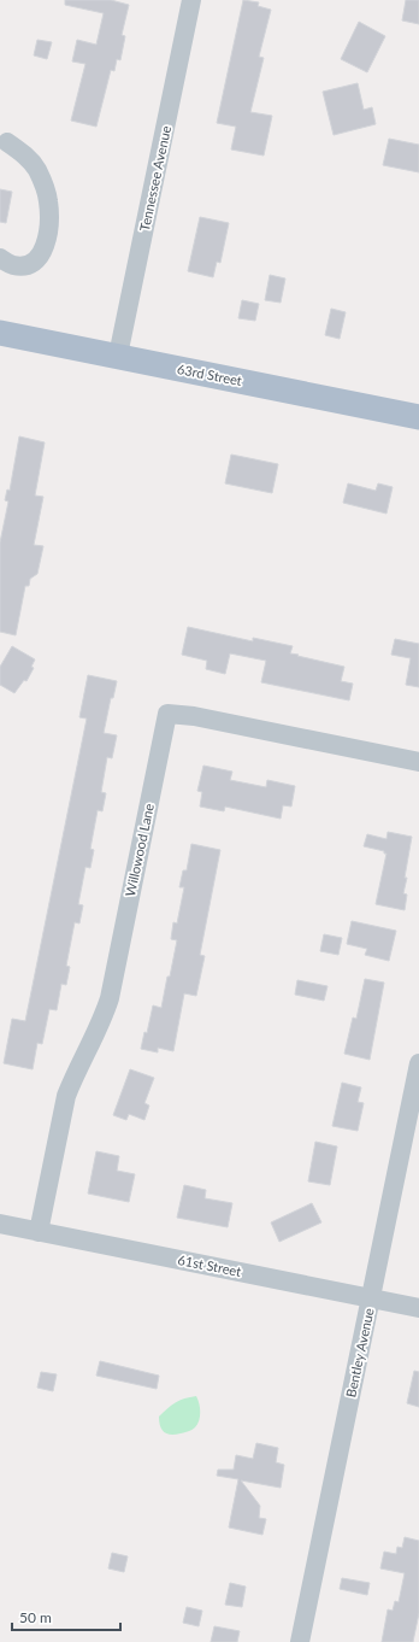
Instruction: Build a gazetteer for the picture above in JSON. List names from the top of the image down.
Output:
{
  "streets": {
    "main road": ["63rd Street"],
    "street": [
      "Tennessee Avenue",
      "Willowood Lane",
      "61st Street",
      "Bentley Avenue"
    ]
  },
  "crossings": [
    ["Tennessee Avenue", "63rd Street"],
    ["Willowood Lane", "61st Street"],
    ["61st Street", "Bentley Avenue"]
  ],
  "scale_bar": "50 m"
}
